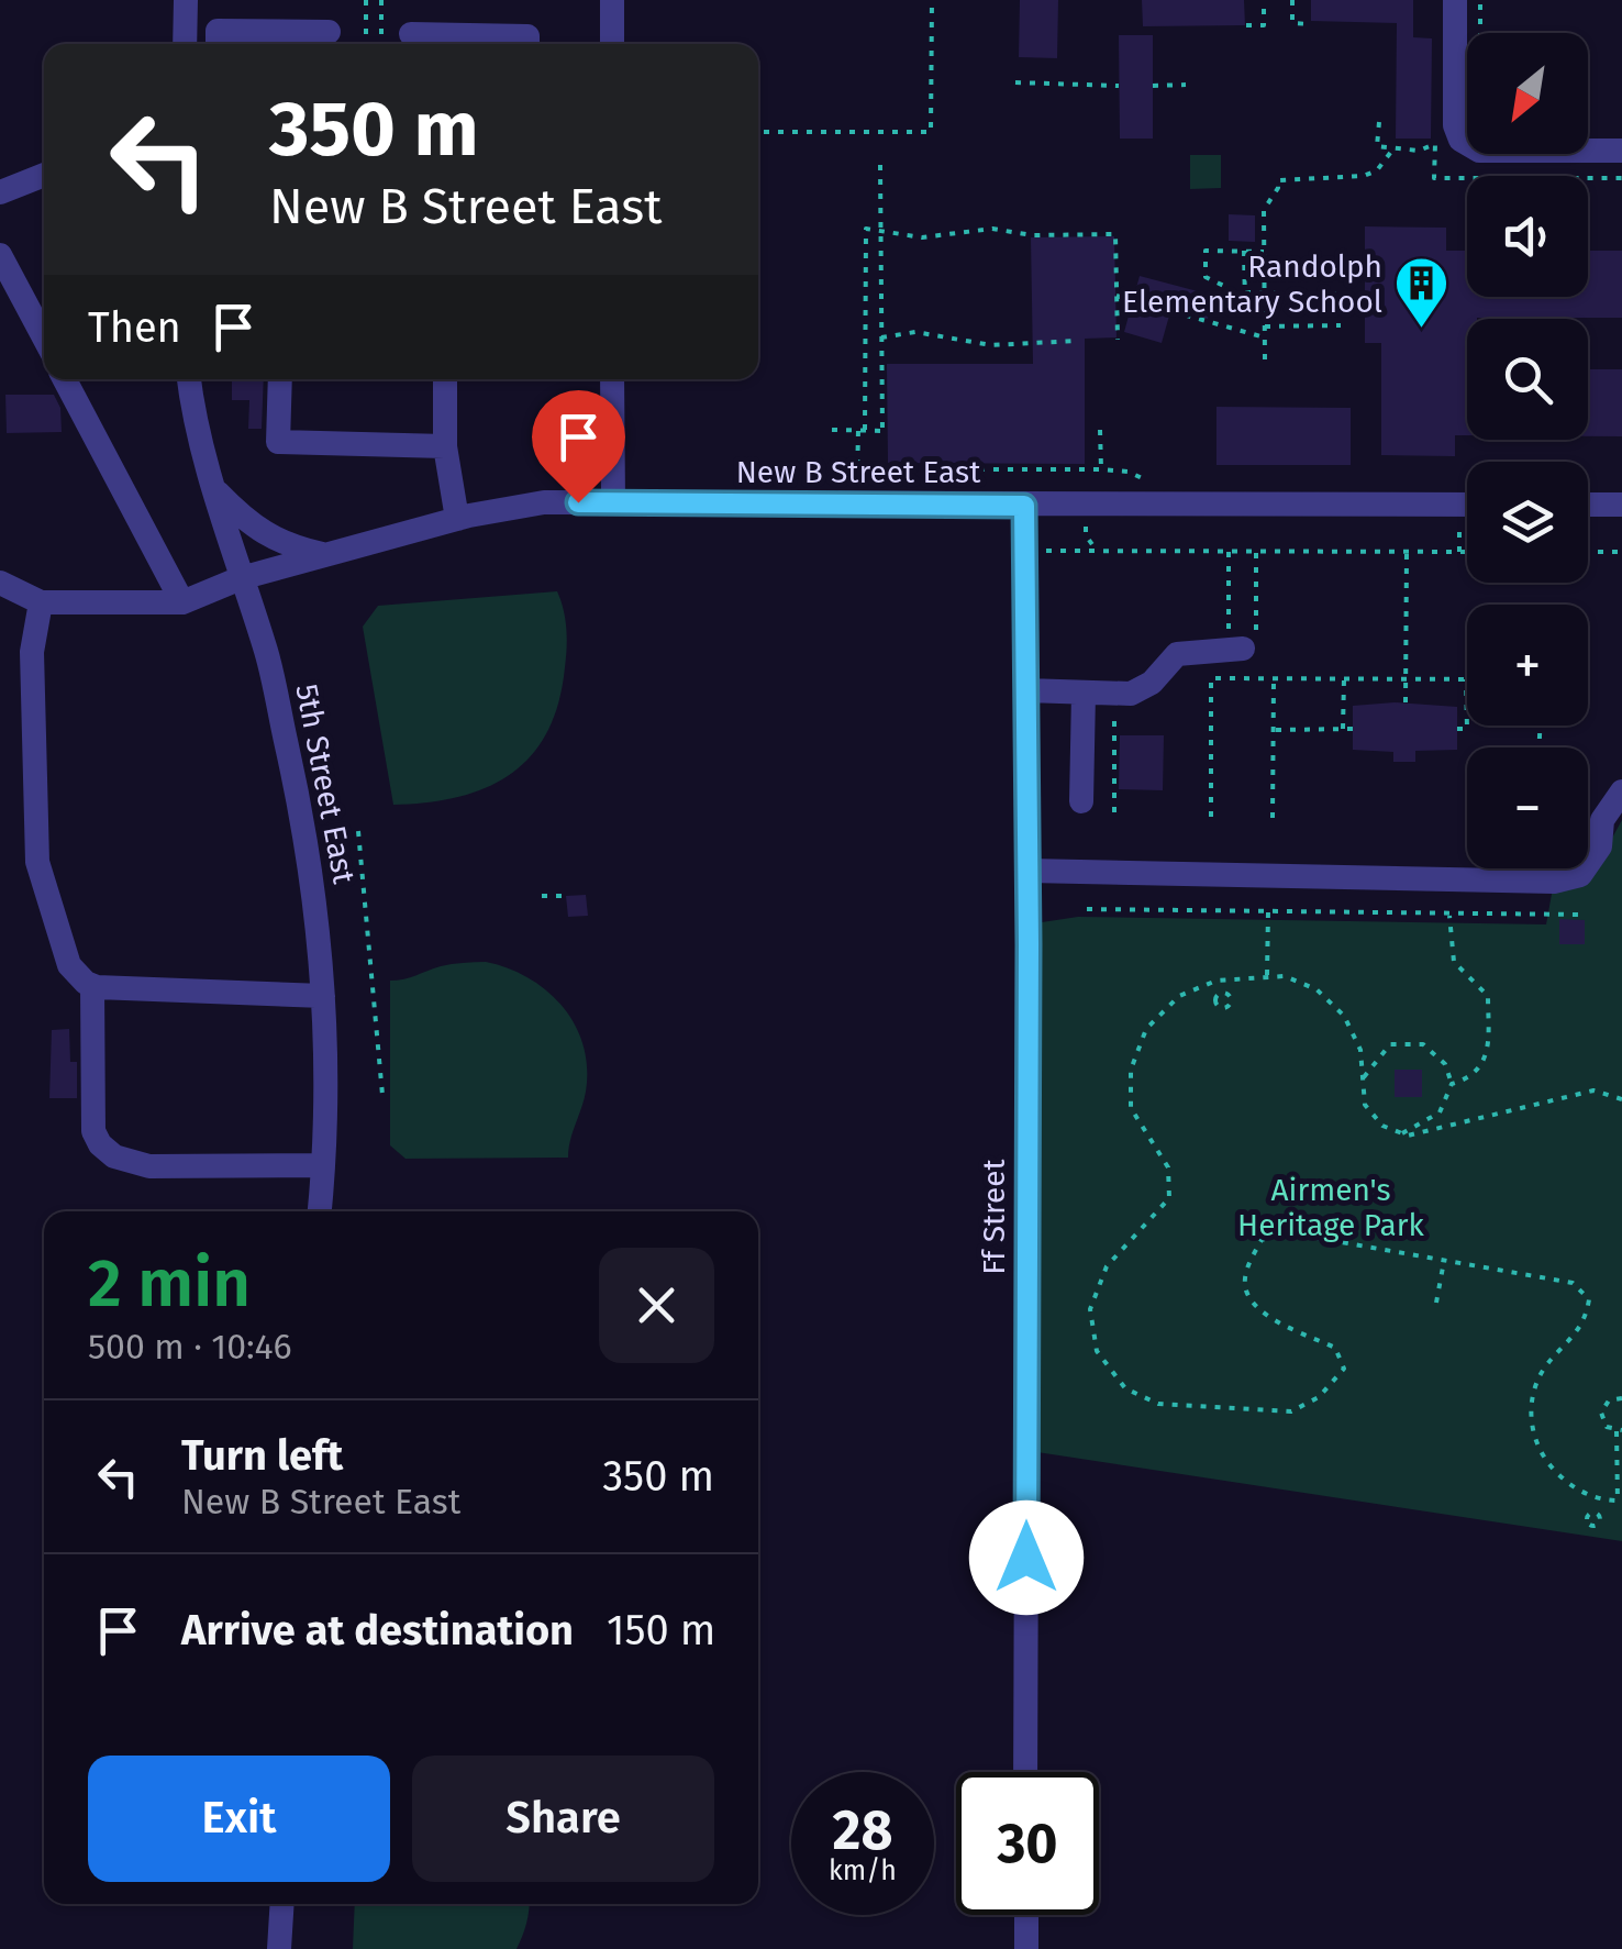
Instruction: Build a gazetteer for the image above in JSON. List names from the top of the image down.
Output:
{
  "streets": {
    "street": ["New B Street East", "5th Street East", "Ff Street"]
  },
  "crossings": [
    ["New B Street East", "5th Street East"],
    ["New B Street East", "Ff Street"]
  ],
  "parks": ["Airmen's Heritage Park"],
  "places": {
    "building": ["Randolph Elementary School"]
  },
  "north": "bottom left",
  "page": {
    "map_buttons": ["+", "−"],
    "turn": ["350 m", "New B Street East"],
    "then": "Then",
    "heading": ["2 min", "500 m · 10:46"],
    "list": [
      {
        "name": "Turn left",
        "note": "New B Street East",
        "value": "350 m"
      },
      {
        "name": "Arrive at destination",
        "value": "150 m"
      }
    ],
    "buttons": ["Exit", "Share"],
    "speed": "28 km/h",
    "limit": "30"
  }
}
